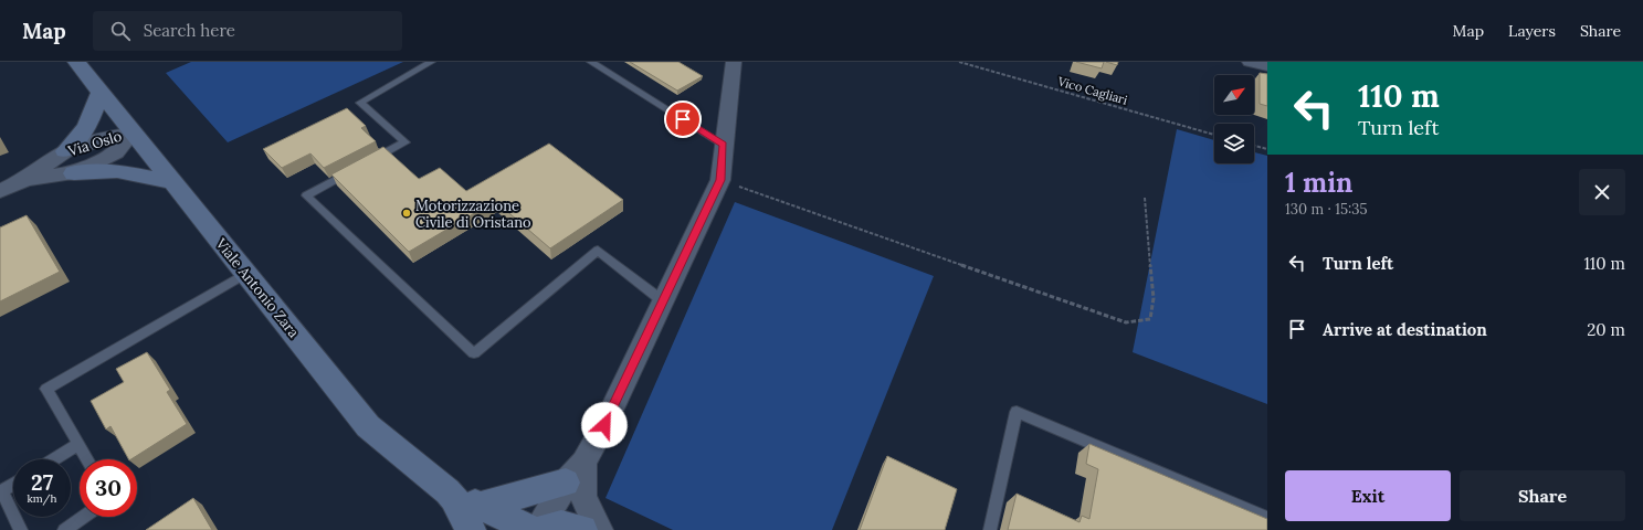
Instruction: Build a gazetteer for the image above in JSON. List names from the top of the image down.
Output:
{
  "streets": {
    "main road": ["Viale Antonio Zara"],
    "street": ["Via Oslo"],
    "path": ["Vico Cagliari"]
  },
  "crossings": [
    ["Via Oslo", "Viale Antonio Zara"]
  ],
  "places": ["Motorizzazione Civile di Oristano"],
  "north": "top right",
  "page": {
    "header": "Map",
    "search": "Search here",
    "nav": ["Map", "Layers", "Share"],
    "turn": ["110 m", "Turn left"],
    "heading": ["1 min", "130 m · 15:35"],
    "list": [
      {
        "name": "Turn left",
        "value": "110 m"
      },
      {
        "name": "Arrive at destination",
        "value": "20 m"
      }
    ],
    "speed": "27 km/h",
    "limit": "30",
    "buttons": ["Exit", "Share"]
  }
}
